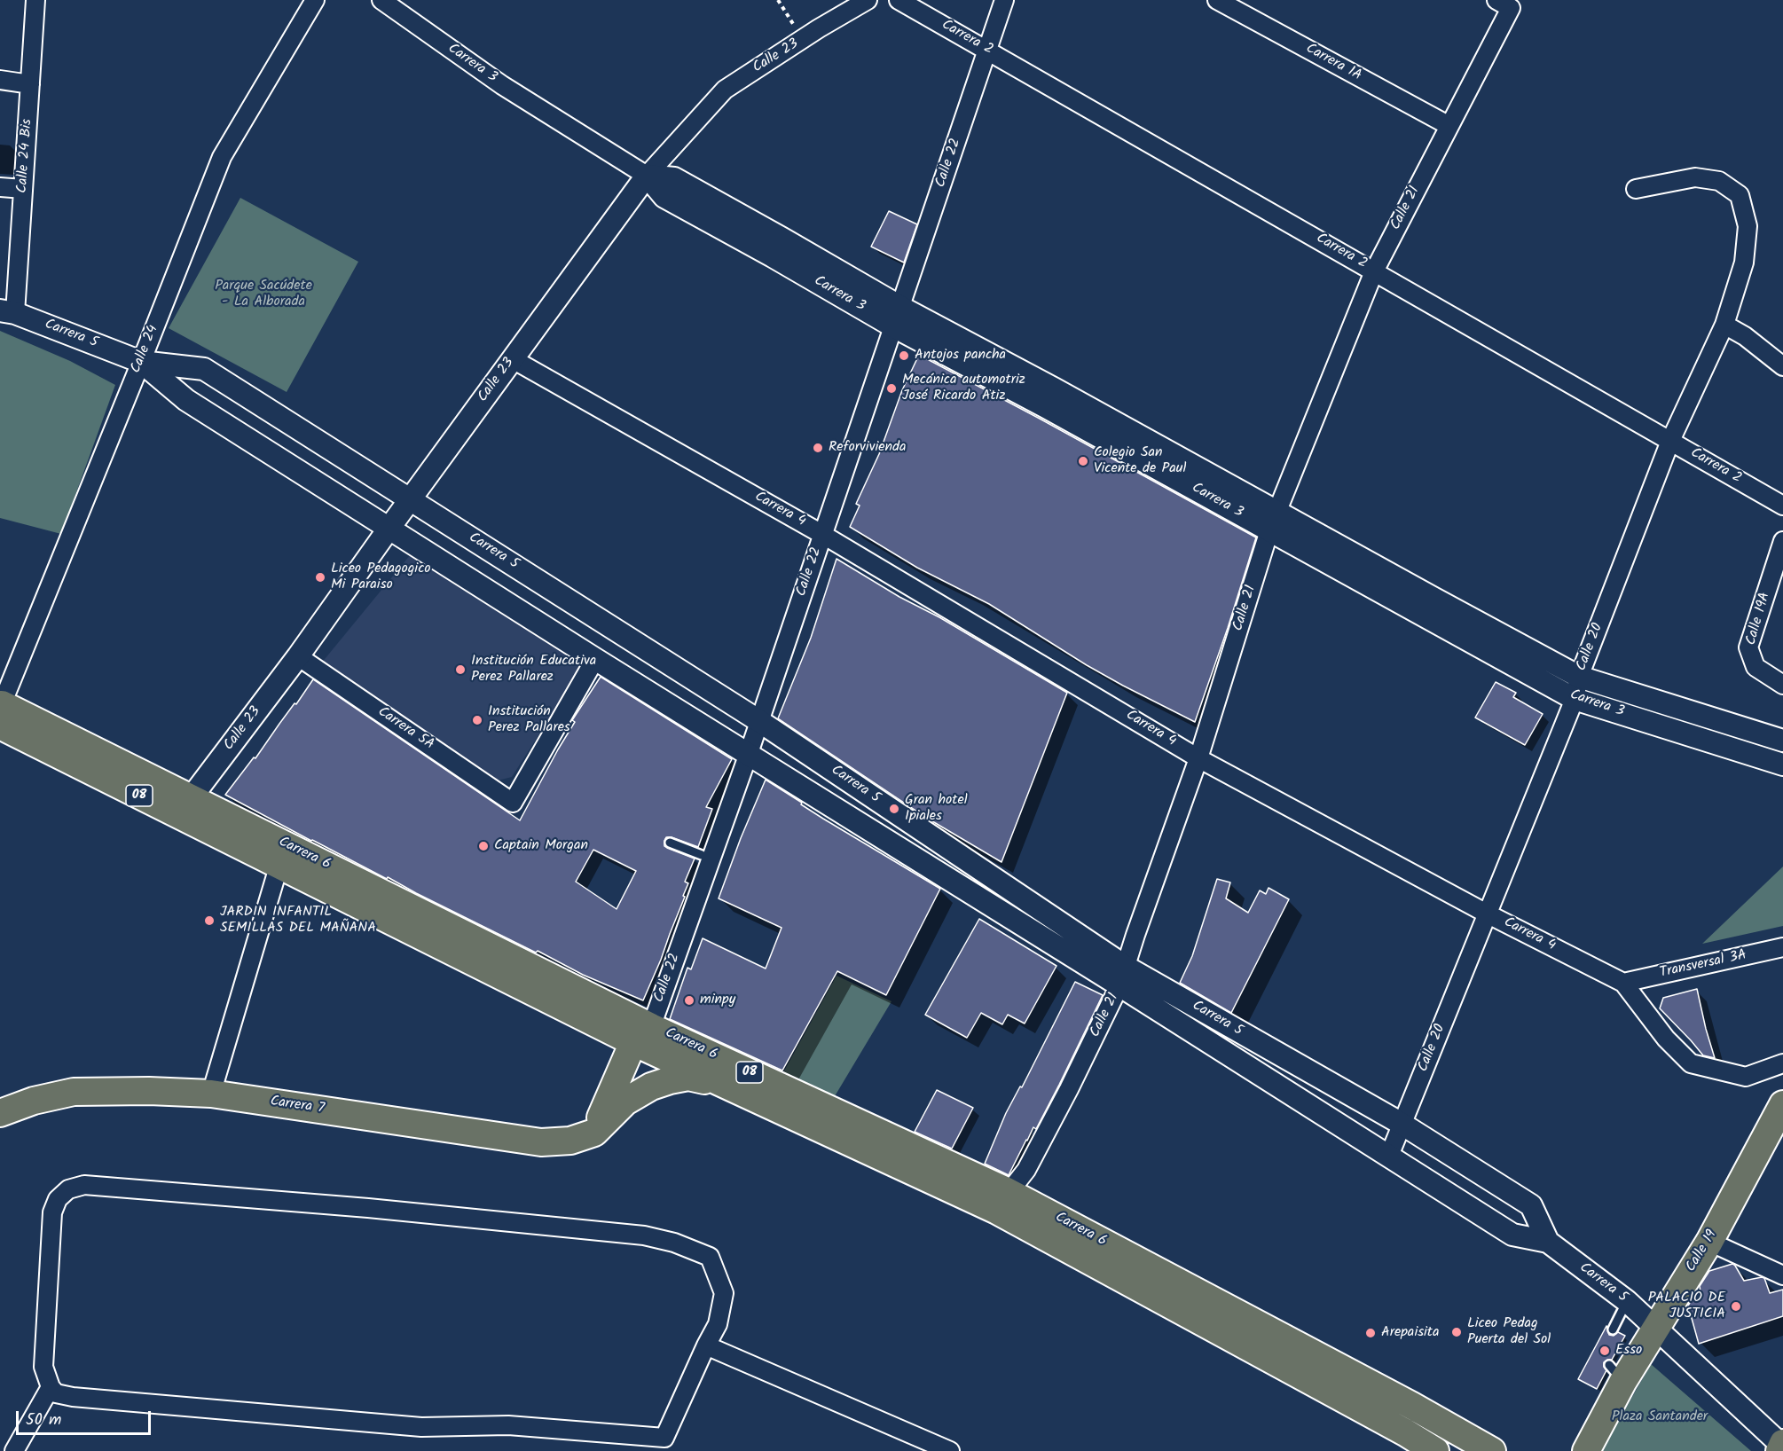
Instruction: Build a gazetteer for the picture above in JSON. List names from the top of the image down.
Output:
{
  "streets": {
    "main road": [
      "Calle 22",
      "08",
      "Carrera 6",
      "Carrera 7",
      "Calle 19"
    ],
    "street": [
      "Carrera 2",
      "Calle 23",
      "Carrera 1A",
      "Carrera 3",
      "Calle 24 Bis",
      "Calle 21",
      "Carrera 5",
      "Calle 24",
      "Carrera 4",
      "Calle 19A",
      "Calle 20",
      "Carrera 5A",
      "Transversal 3A"
    ]
  },
  "crossings": [
    ["Carrera 2", "Calle 22"],
    ["Carrera 2", "Calle 21"],
    ["Carrera 2", "Calle 20"],
    ["Calle 23", "Carrera 3"],
    ["Calle 23", "Carrera 5"],
    ["Calle 23", "Carrera 4"],
    ["Calle 23", "Carrera 5A"],
    ["Calle 23", "Carrera 6"],
    ["Carrera 1A", "Calle 21"],
    ["Carrera 3", "Calle 22"],
    ["Carrera 3", "Calle 21"],
    ["Carrera 3", "Calle 20"],
    ["Calle 24 Bis", "Carrera 5"],
    ["Calle 22", "Carrera 5"],
    ["Calle 22", "Carrera 4"],
    ["Calle 22", "Carrera 6"],
    ["Calle 22", "Carrera 7"],
    ["Calle 21", "Carrera 5"],
    ["Calle 21", "Carrera 4"],
    ["Calle 21", "Carrera 6"],
    ["Carrera 5", "Calle 24"],
    ["Carrera 5", "Calle 20"],
    ["Carrera 5", "Carrera 5A"],
    ["Carrera 5", "Calle 19"],
    ["Calle 24", "Carrera 6"],
    ["Carrera 4", "Calle 20"],
    ["Carrera 4", "Transversal 3A"]
  ],
  "parks": ["Parque Sacúdete - La Alborada", "Plaza Santander"],
  "places": [
    "Antojos pancha",
    "Mecánica automotriz José Ricardo Atiz",
    "Reforvivienda",
    "Colegio San Vicente de Paul",
    "Liceo Pedagogico Mi Paraiso",
    "Institución Educativa Perez Pallarez",
    "Institución Perez Pallares",
    "Gran hotel Ipiales",
    "Captain Morgan",
    "JARDIN INFANTIL SEMILLAS DEL MAÑANA",
    "minpy",
    "PALACIO DE JUSTICIA",
    "Liceo Pedag Puerta del Sol",
    "Arepaisita",
    "Esso"
  ],
  "scale_bar": "50 m"
}
